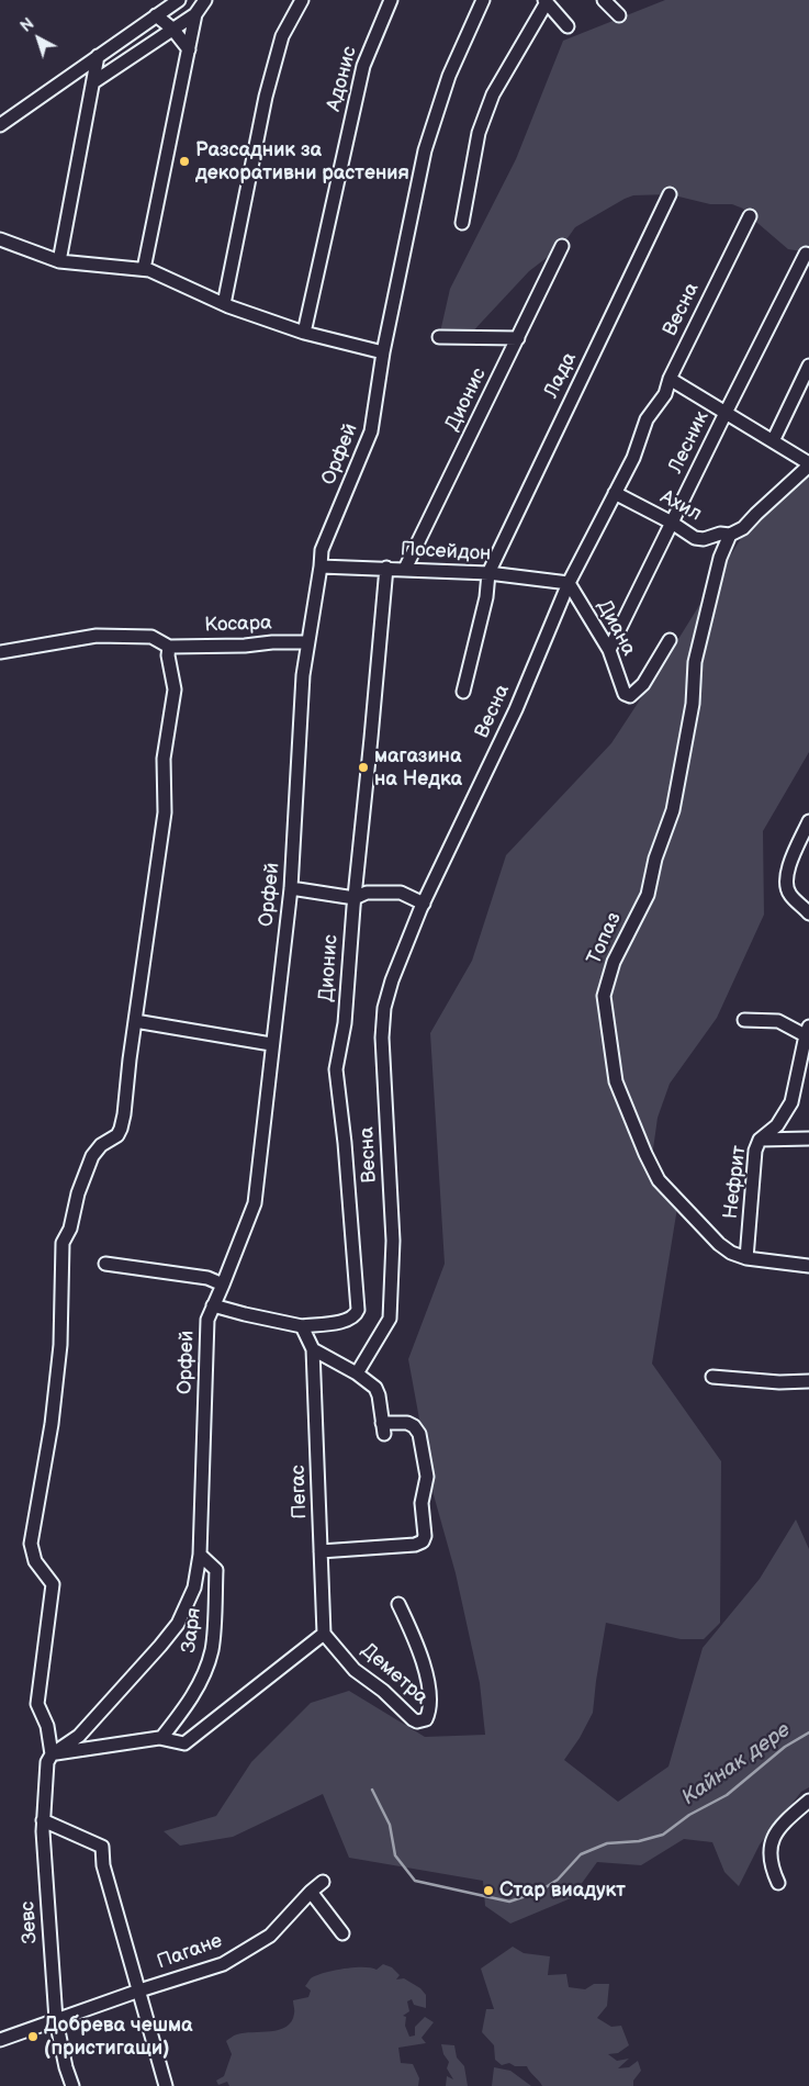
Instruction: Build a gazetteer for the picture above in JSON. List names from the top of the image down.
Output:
{
  "streets": {
    "street": [
      "Адонис",
      "Весна",
      "Лада",
      "Дионис",
      "Лесник",
      "Орфей",
      "Ахил",
      "Посейдон",
      "Косара",
      "Диана",
      "Топаз",
      "Нефрит",
      "Пегас",
      "Заря",
      "Деметра",
      "Зевс",
      "Пагане"
    ]
  },
  "crossings": [
    ["Весна", "Ахил"],
    ["Весна", "Посейдон"],
    ["Весна", "Диана"],
    ["Лада", "Посейдон"],
    ["Дионис", "Посейдон"],
    ["Лесник", "Ахил"],
    ["Лесник", "Диана"],
    ["Орфей", "Посейдон"],
    ["Орфей", "Косара"],
    ["Орфей", "Заря"],
    ["Орфей", "Зевс"],
    ["Ахил", "Топаз"],
    ["Посейдон", "Диана"],
    ["Топаз", "Нефрит"],
    ["Пегас", "Деметра"],
    ["Зевс", "Пагане"]
  ],
  "water": ["Кайнак дере"],
  "places": [
    "Разсадник за декоративни растения",
    "магазина на Недка",
    "Стар виадукт",
    "Добрева чешма (пристигащи)"
  ],
  "north": "top left"
}
